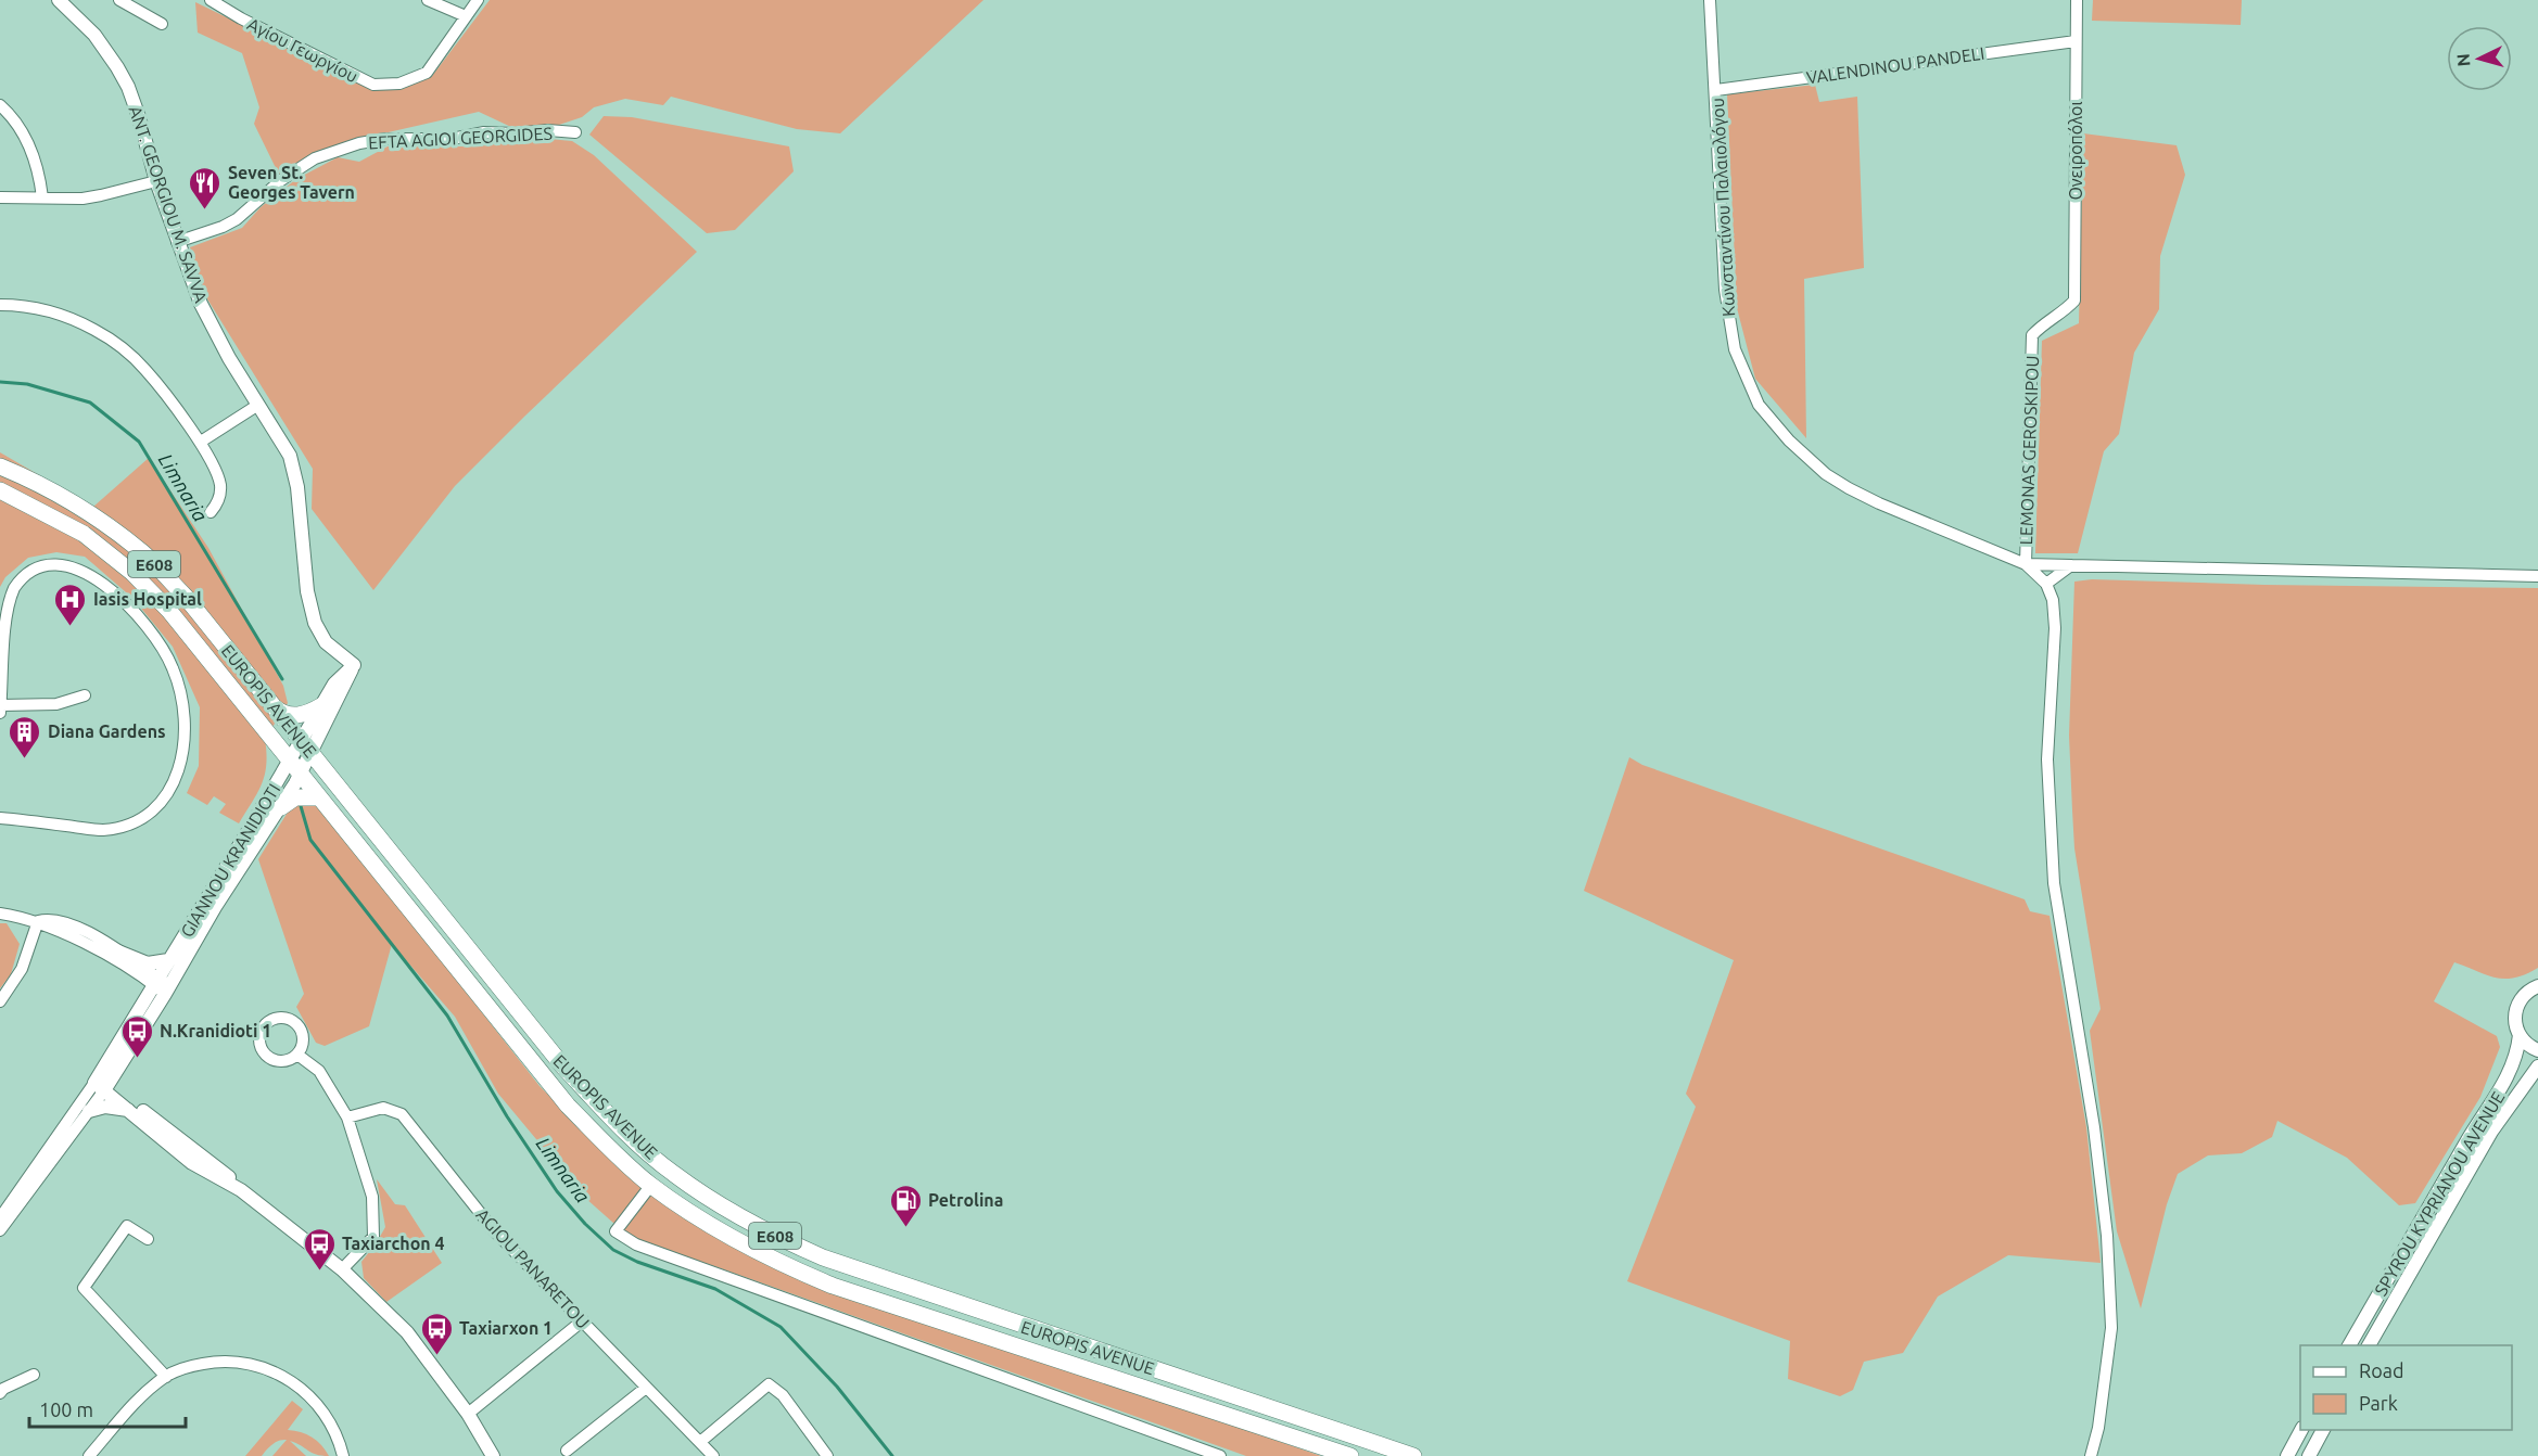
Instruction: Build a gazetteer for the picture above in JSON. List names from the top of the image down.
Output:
{
  "streets": {
    "highway": ["E608", "EUROPIS AVENUE"],
    "main road": ["ANT. GEORGIOU M. SAVVA", "GIANNOU KRANIDIOTI", "SPYROU KYPRIANOU AVENUE"],
    "street": [
      "Αγίου Γεωργίου",
      "VALENDINOU PANDELI",
      "EFTA AGIOI GEORGIDES",
      "Ονειροπόλοι",
      "Κωνσταντίνου Παλαιολόγου",
      "LEMONAS GEROSKIPOU",
      "AGIOU PANARETOU"
    ]
  },
  "crossings": [
    ["VALENDINOU PANDELI", "Ονειροπόλοι"],
    ["VALENDINOU PANDELI", "Κωνσταντίνου Παλαιολόγου"],
    ["EFTA AGIOI GEORGIDES", "ANT. GEORGIOU M. SAVVA"],
    ["Ονειροπόλοι", "LEMONAS GEROSKIPOU"],
    ["Κωνσταντίνου Παλαιολόγου", "LEMONAS GEROSKIPOU"],
    ["EUROPIS AVENUE", "GIANNOU KRANIDIOTI"]
  ],
  "water": ["Limnaria"],
  "places": {
    "restaurant": ["Seven St. Georges Tavern"],
    "hospital": ["Iasis Hospital"],
    "building": ["Diana Gardens"],
    "bus stop": ["N.Kranidioti 1", "Taxiarchon 4", "Taxiarxon 1"],
    "fuel station": ["Petrolina"]
  },
  "legend": ["Road", "Park"],
  "scale_bar": "100 m",
  "north": "left"
}
